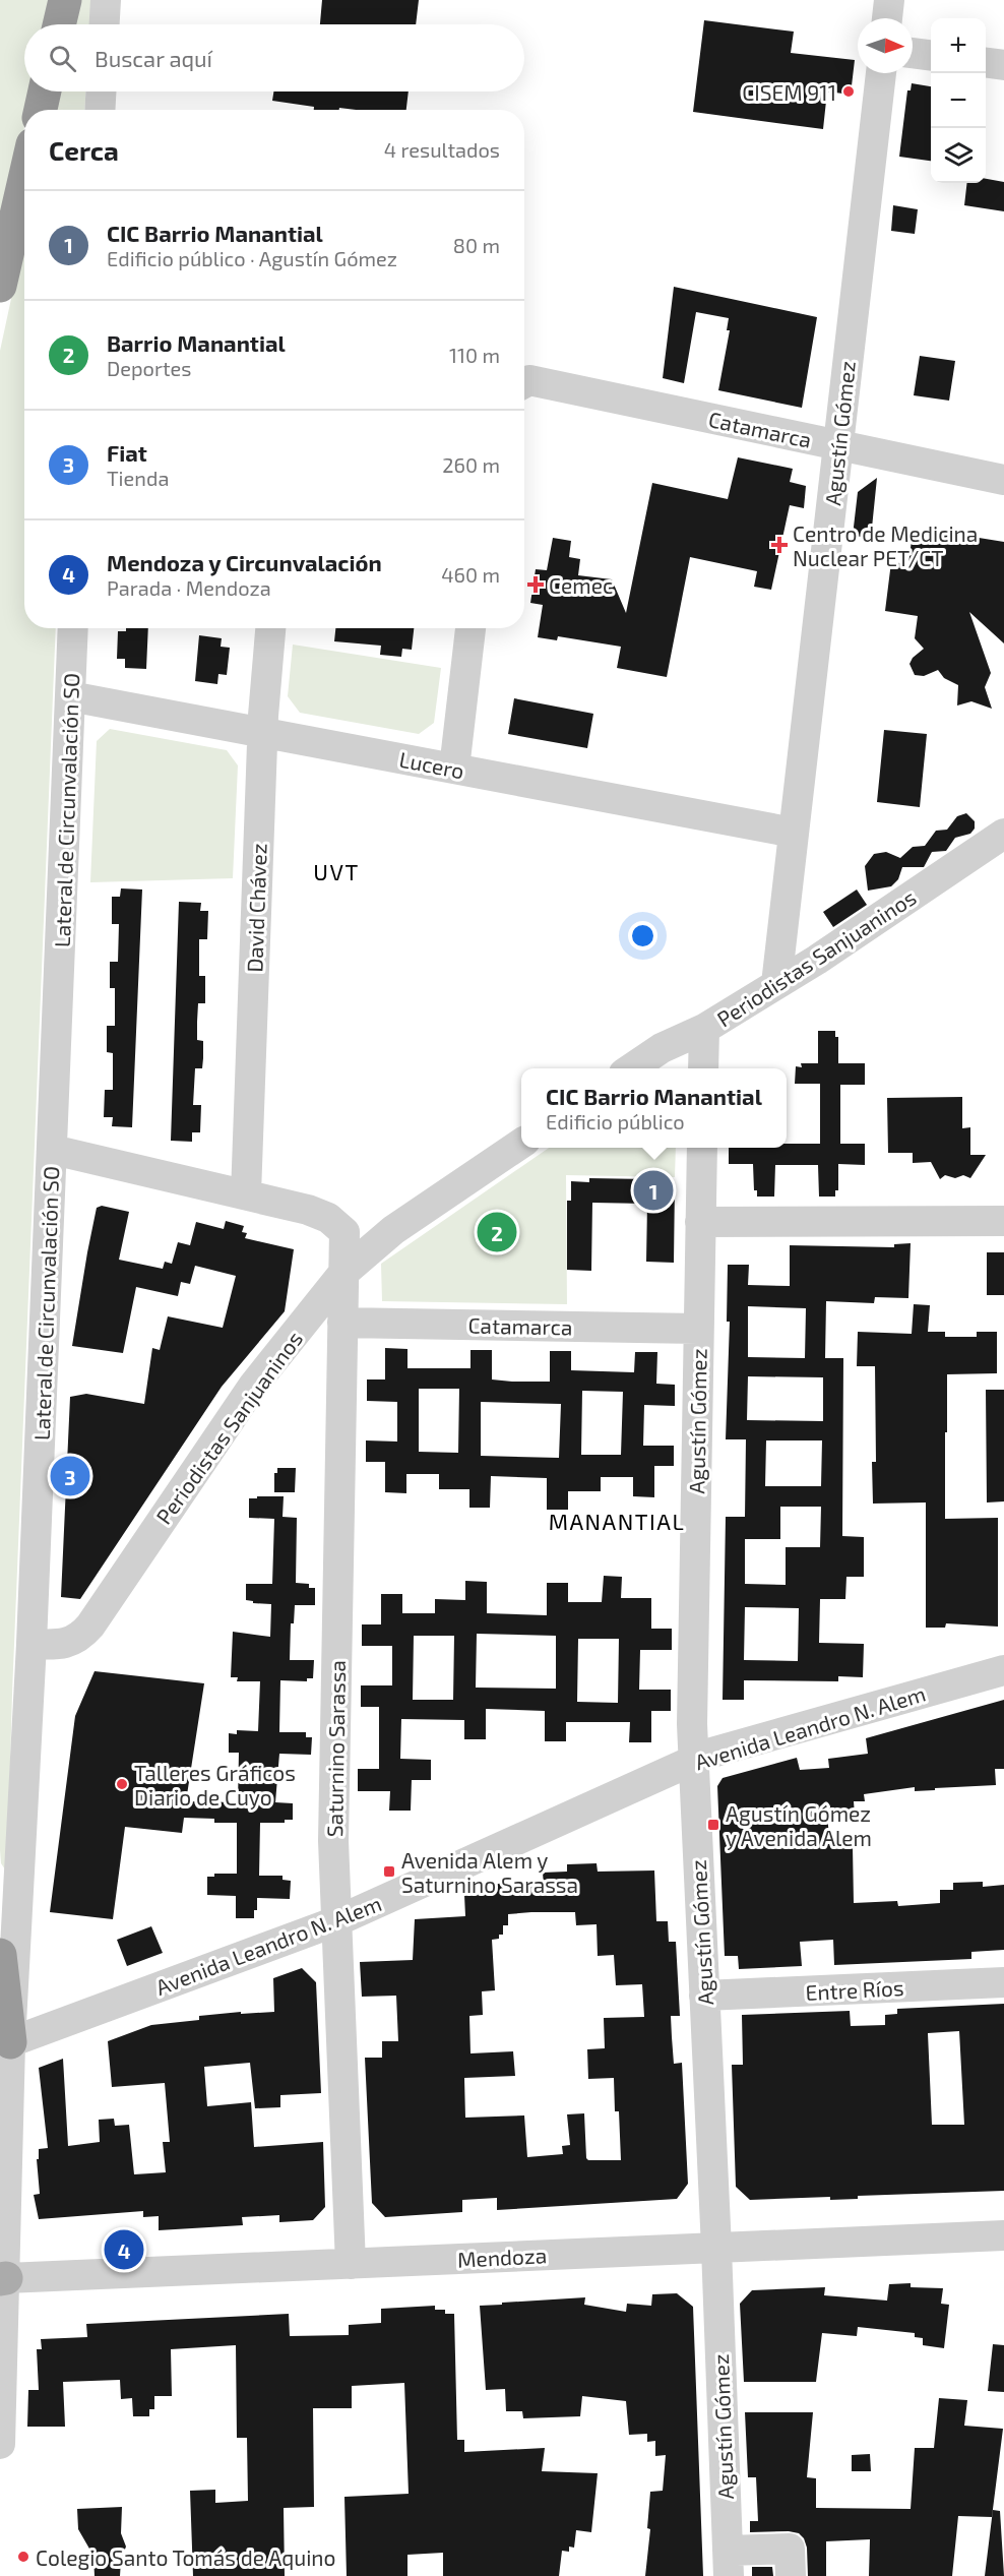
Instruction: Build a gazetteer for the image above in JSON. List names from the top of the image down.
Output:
{
  "streets": {
    "street": [
      "Catamarca",
      "Agustín Gómez",
      "Lucero",
      "Lateral de Circunvalación SO",
      "David Chávez",
      "Periodistas Sanjuaninos",
      "Avenida Leandro N. Alem",
      "Saturnino Sarassa",
      "Entre Ríos",
      "Mendoza"
    ]
  },
  "crossings": [
    ["Catamarca", "Agustín Gómez"],
    ["Catamarca", "Saturnino Sarassa"],
    ["Agustín Gómez", "Lucero"],
    ["Agustín Gómez", "Periodistas Sanjuaninos"],
    ["Agustín Gómez", "Avenida Leandro N. Alem"],
    ["Agustín Gómez", "Entre Ríos"],
    ["Agustín Gómez", "Mendoza"],
    ["Lucero", "Lateral de Circunvalación SO"],
    ["Lucero", "David Chávez"],
    ["Lateral de Circunvalación SO", "Periodistas Sanjuaninos"],
    ["Lateral de Circunvalación SO", "Avenida Leandro N. Alem"],
    ["Lateral de Circunvalación SO", "Mendoza"],
    ["David Chávez", "Saturnino Sarassa"],
    ["Periodistas Sanjuaninos", "Saturnino Sarassa"],
    ["Avenida Leandro N. Alem", "Saturnino Sarassa"],
    ["Saturnino Sarassa", "Mendoza"]
  ],
  "districts": ["UVT", "MANANTIAL"],
  "places": {
    "other": ["CISEM 911", "Talleres Gráficos Diario de Cuyo", "Colegio Santo Tomás de Aquino"],
    "health": ["Centro de Medicina Nuclear PET/CT", "Cemec"],
    "transit": ["Agustín Gómez y Avenida Alem", "Avenida Alem y Saturnino Sarassa"]
  },
  "north": "right",
  "page": {
    "map_buttons": ["+", "−"],
    "search": "Buscar aquí",
    "heading": ["Cerca", "4 resultados"],
    "list": [
      {
        "mark": "1",
        "name": "CIC Barrio Manantial",
        "note": "Edificio público · Agustín Gómez",
        "value": "80 m"
      },
      {
        "mark": "2",
        "name": "Barrio Manantial",
        "note": "Deportes",
        "value": "110 m"
      },
      {
        "mark": "3",
        "name": "Fiat",
        "note": "Tienda",
        "value": "260 m"
      },
      {
        "mark": "4",
        "name": "Mendoza y Circunvalación",
        "note": "Parada · Mendoza",
        "value": "460 m"
      }
    ],
    "popup": ["CIC Barrio Manantial", "Edificio público"],
    "pins": [
      "1",
      "2",
      "3",
      "4"
    ]
  }
}
